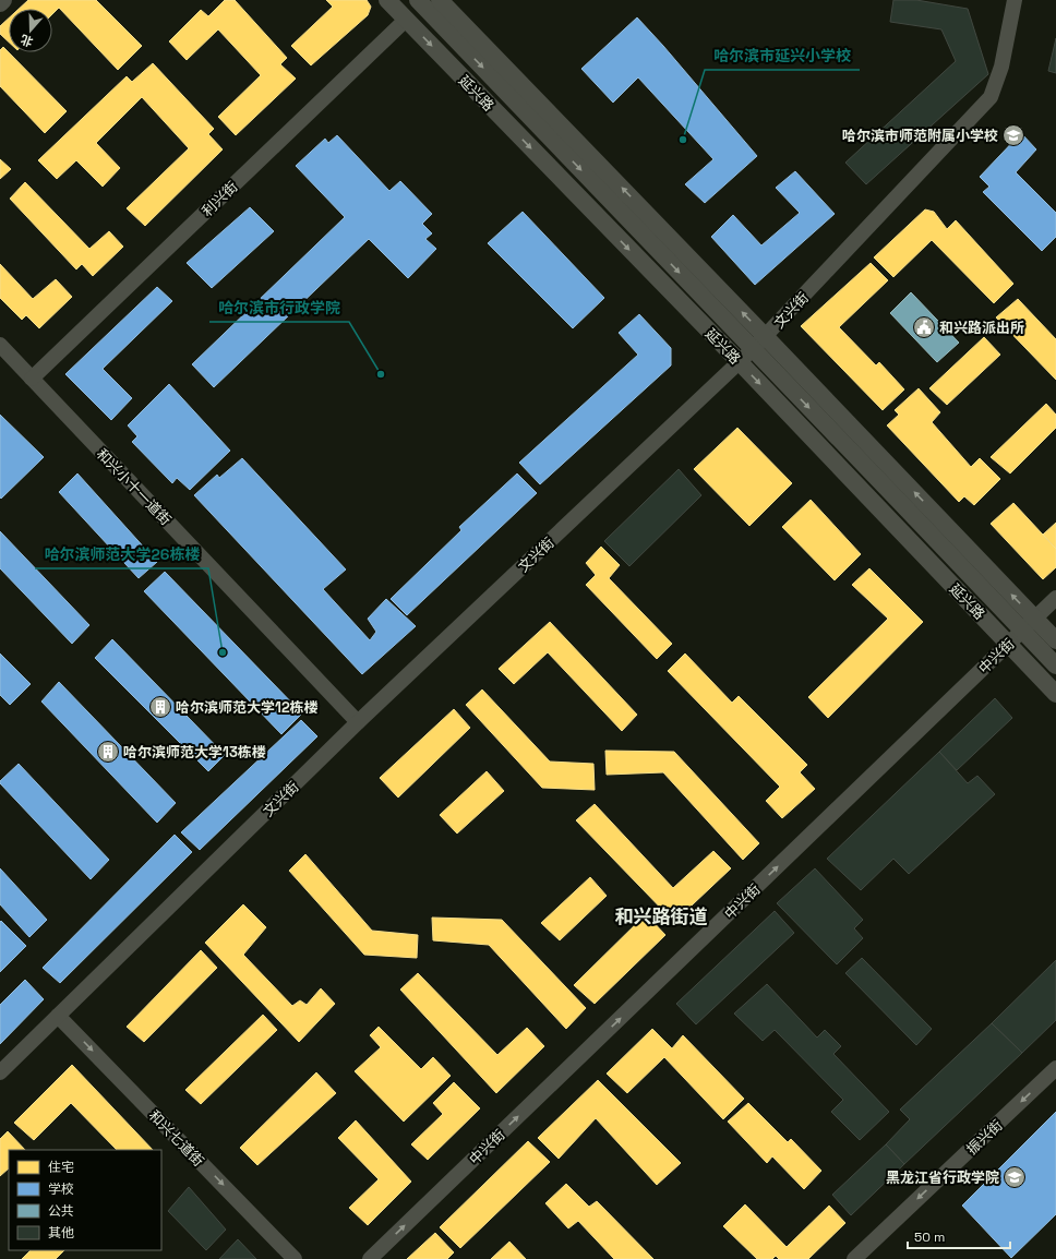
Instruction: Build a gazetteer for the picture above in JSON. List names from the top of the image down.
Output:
{
  "streets": {
    "main road": ["延兴路"],
    "street": [
      "利兴街",
      "文兴街",
      "和兴小十一道街",
      "中兴街",
      "振兴街",
      "和兴七道街"
    ]
  },
  "crossings": [
    ["延兴路", "利兴街"],
    ["延兴路", "文兴街"],
    ["延兴路", "中兴街"],
    ["利兴街", "和兴小十一道街"],
    ["文兴街", "和兴小十一道街"],
    ["文兴街", "和兴七道街"]
  ],
  "one_way": ["中兴街", "振兴街", "和兴七道街"],
  "districts": ["和兴路街道"],
  "places": {
    "school or university": ["哈尔滨市师范附属小学校", "黑龙江省行政学院"],
    "other": ["哈尔滨市延兴小学校", "哈尔滨市行政学院", "哈尔滨师范大学26栋楼"],
    "public building": ["和兴路派出所"],
    "building": ["哈尔滨师范大学12栋楼", "哈尔滨师范大学13栋楼"]
  },
  "legend": [
    "住宅",
    "学校",
    "公共",
    "其他"
  ],
  "scale_bar": "50 m",
  "north": "bottom"
}
